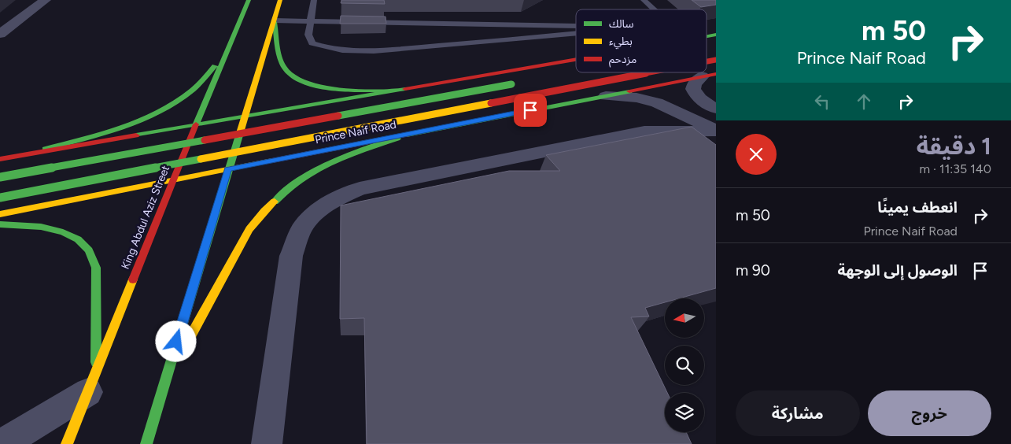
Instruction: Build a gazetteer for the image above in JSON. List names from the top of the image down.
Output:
{
  "streets": {
    "main road": ["Prince Naif Road", "King Abdul Aziz Street"]
  },
  "crossings": [
    ["Prince Naif Road", "King Abdul Aziz Street"]
  ],
  "legend": ["سالك", "بطيء", "مزدحم"],
  "north": "left",
  "page": {
    "turn": ["50 m", "Prince Naif Road"],
    "heading": ["1 دقيقة", "140 m · 11:35"],
    "list": [
      {
        "name": "انعطف يمينًا",
        "note": "Prince Naif Road",
        "value": "50 m"
      },
      {
        "name": "الوصول إلى الوجهة",
        "value": "90 m"
      }
    ],
    "buttons": ["خروج", "مشاركة"]
  }
}
